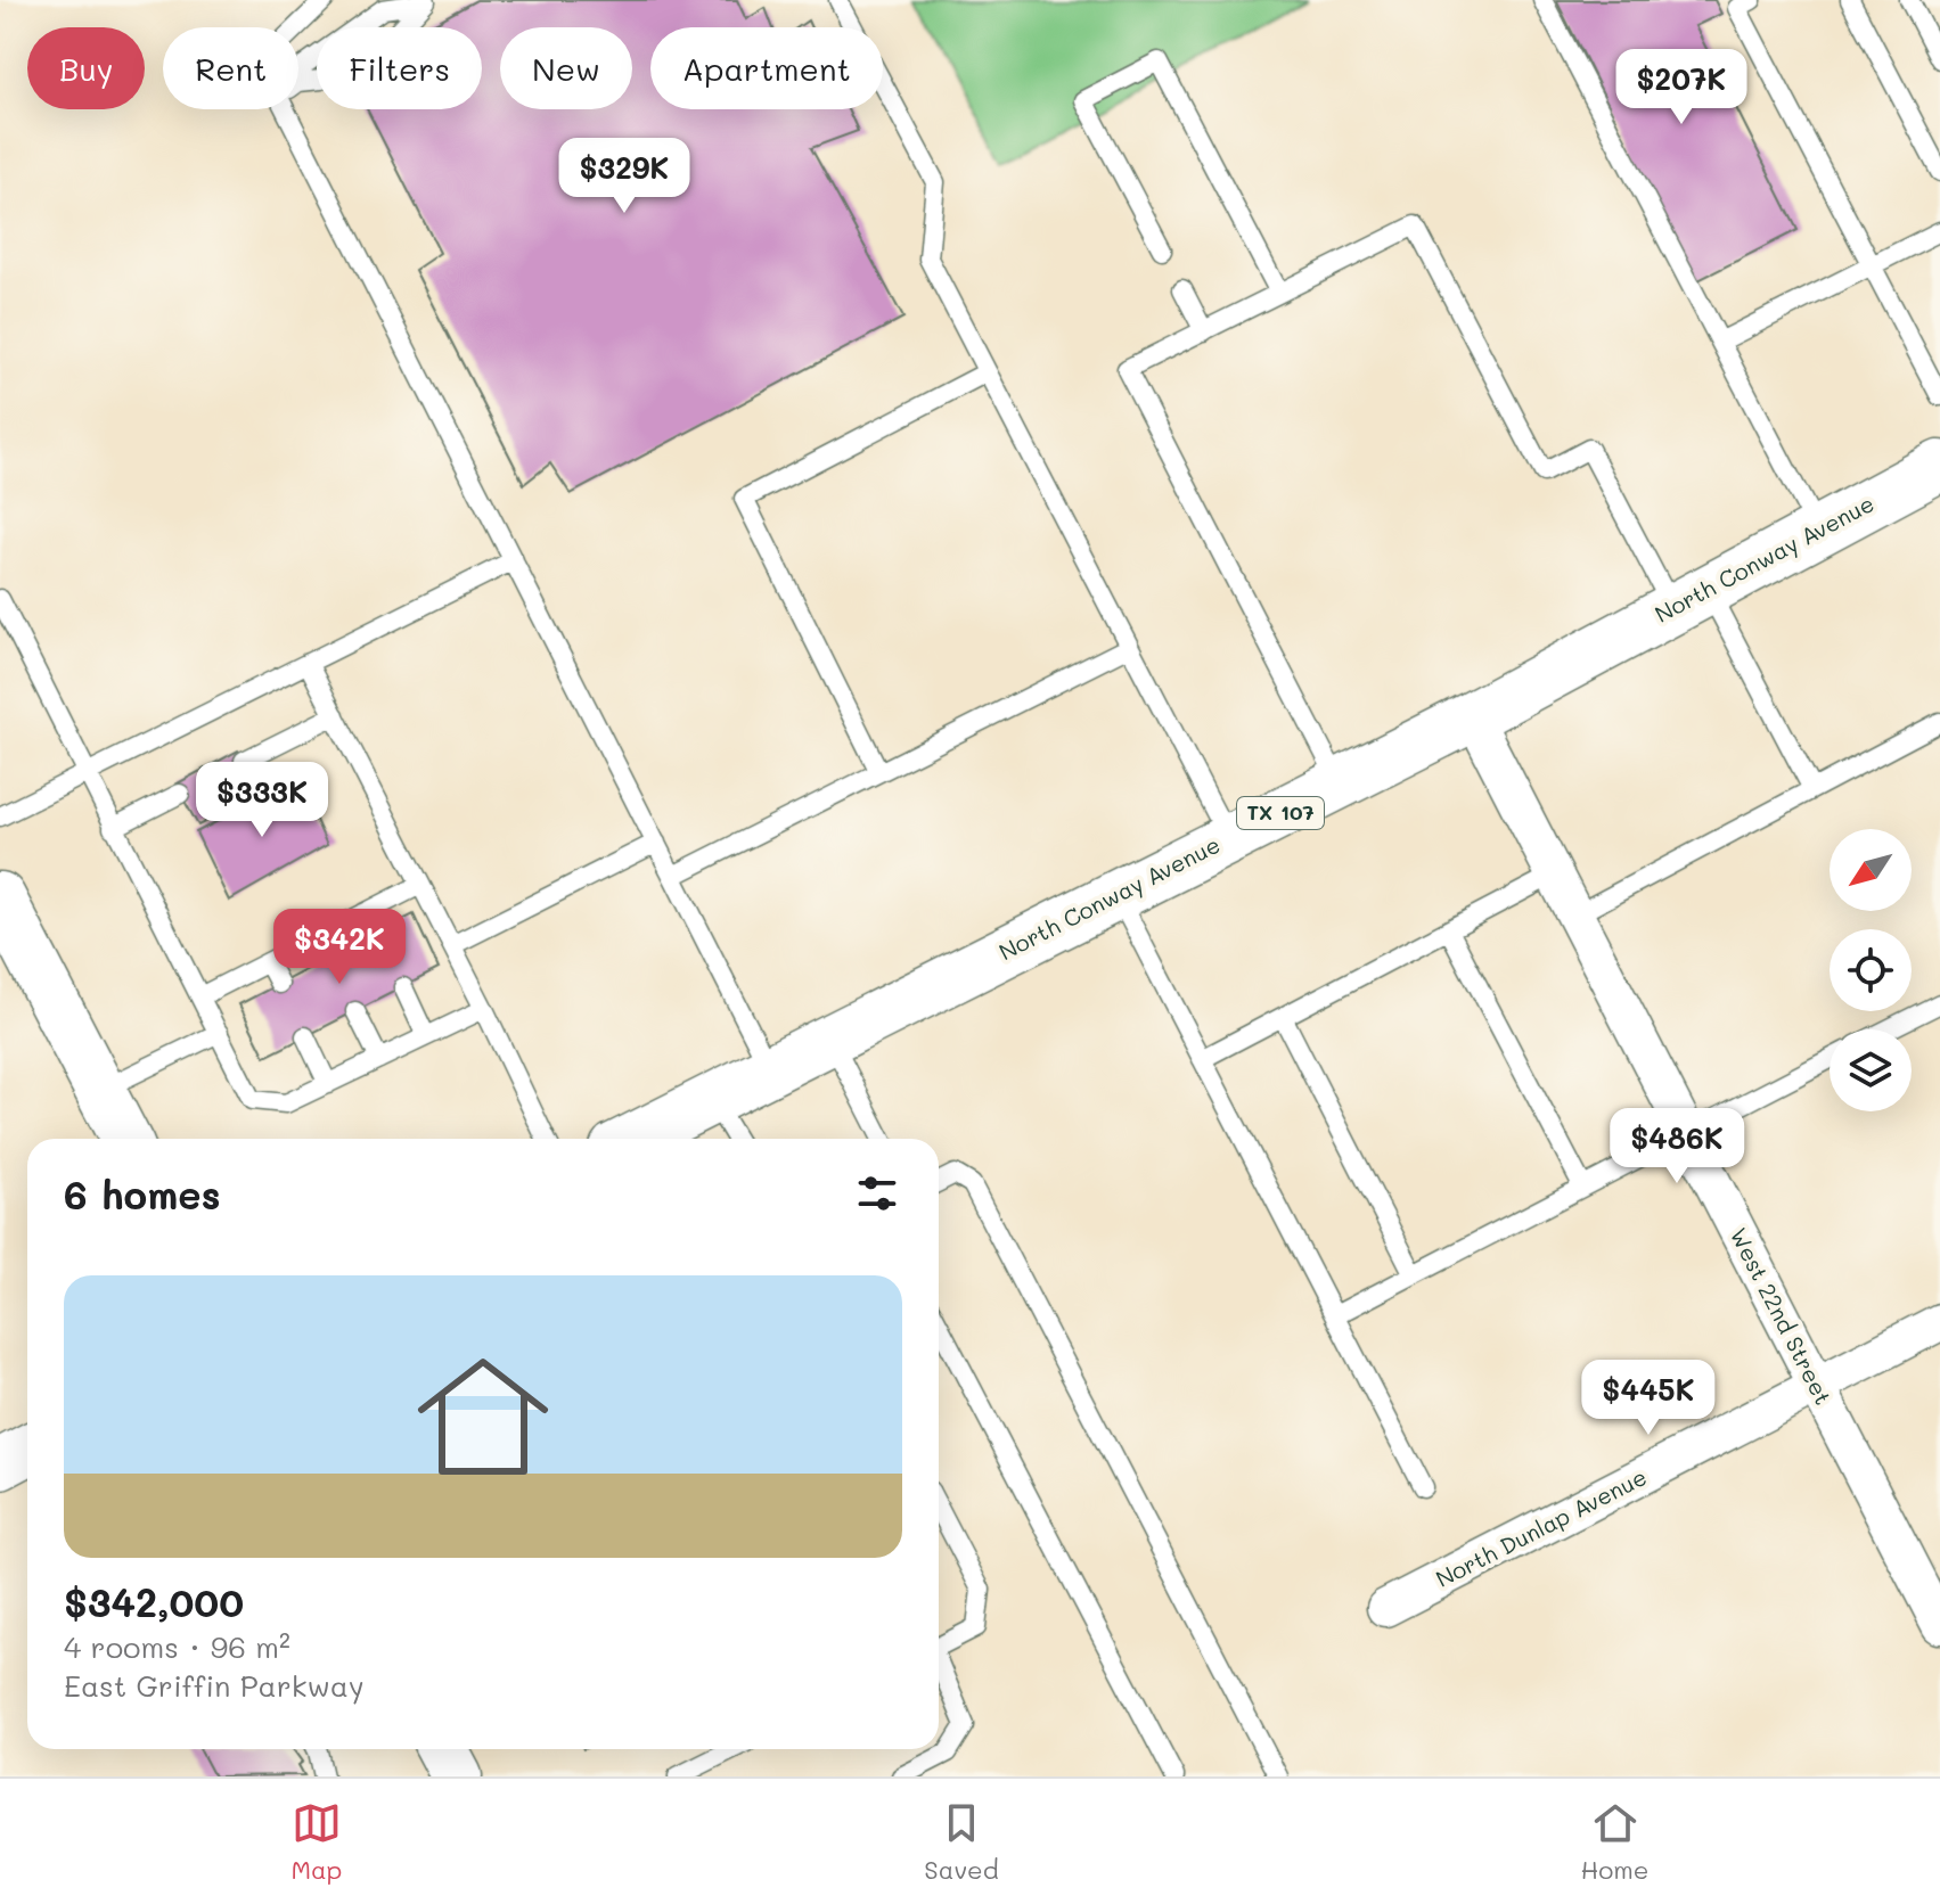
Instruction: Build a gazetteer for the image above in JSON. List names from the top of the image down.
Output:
{
  "streets": {
    "main road": ["North Conway Avenue", "TX 107"],
    "street": ["West 22nd Street", "North Dunlap Avenue"]
  },
  "crossings": [
    ["North Conway Avenue", "West 22nd Street"],
    ["West 22nd Street", "North Dunlap Avenue"]
  ],
  "north": "bottom left",
  "page": {
    "chip": [
      "Buy",
      "Rent",
      "Filters",
      "New",
      "Apartment"
    ],
    "price": [
      "$207K",
      "$329K",
      "$333K",
      "$342K",
      "$486K",
      "$445K"
    ],
    "heading": "6 homes",
    "list": [
      {
        "name": "$342,000",
        "note": "4 rooms · 96 m² · East Griffin Parkway"
      }
    ],
    "tabs": ["Map", "Saved", "Home"]
  }
}
